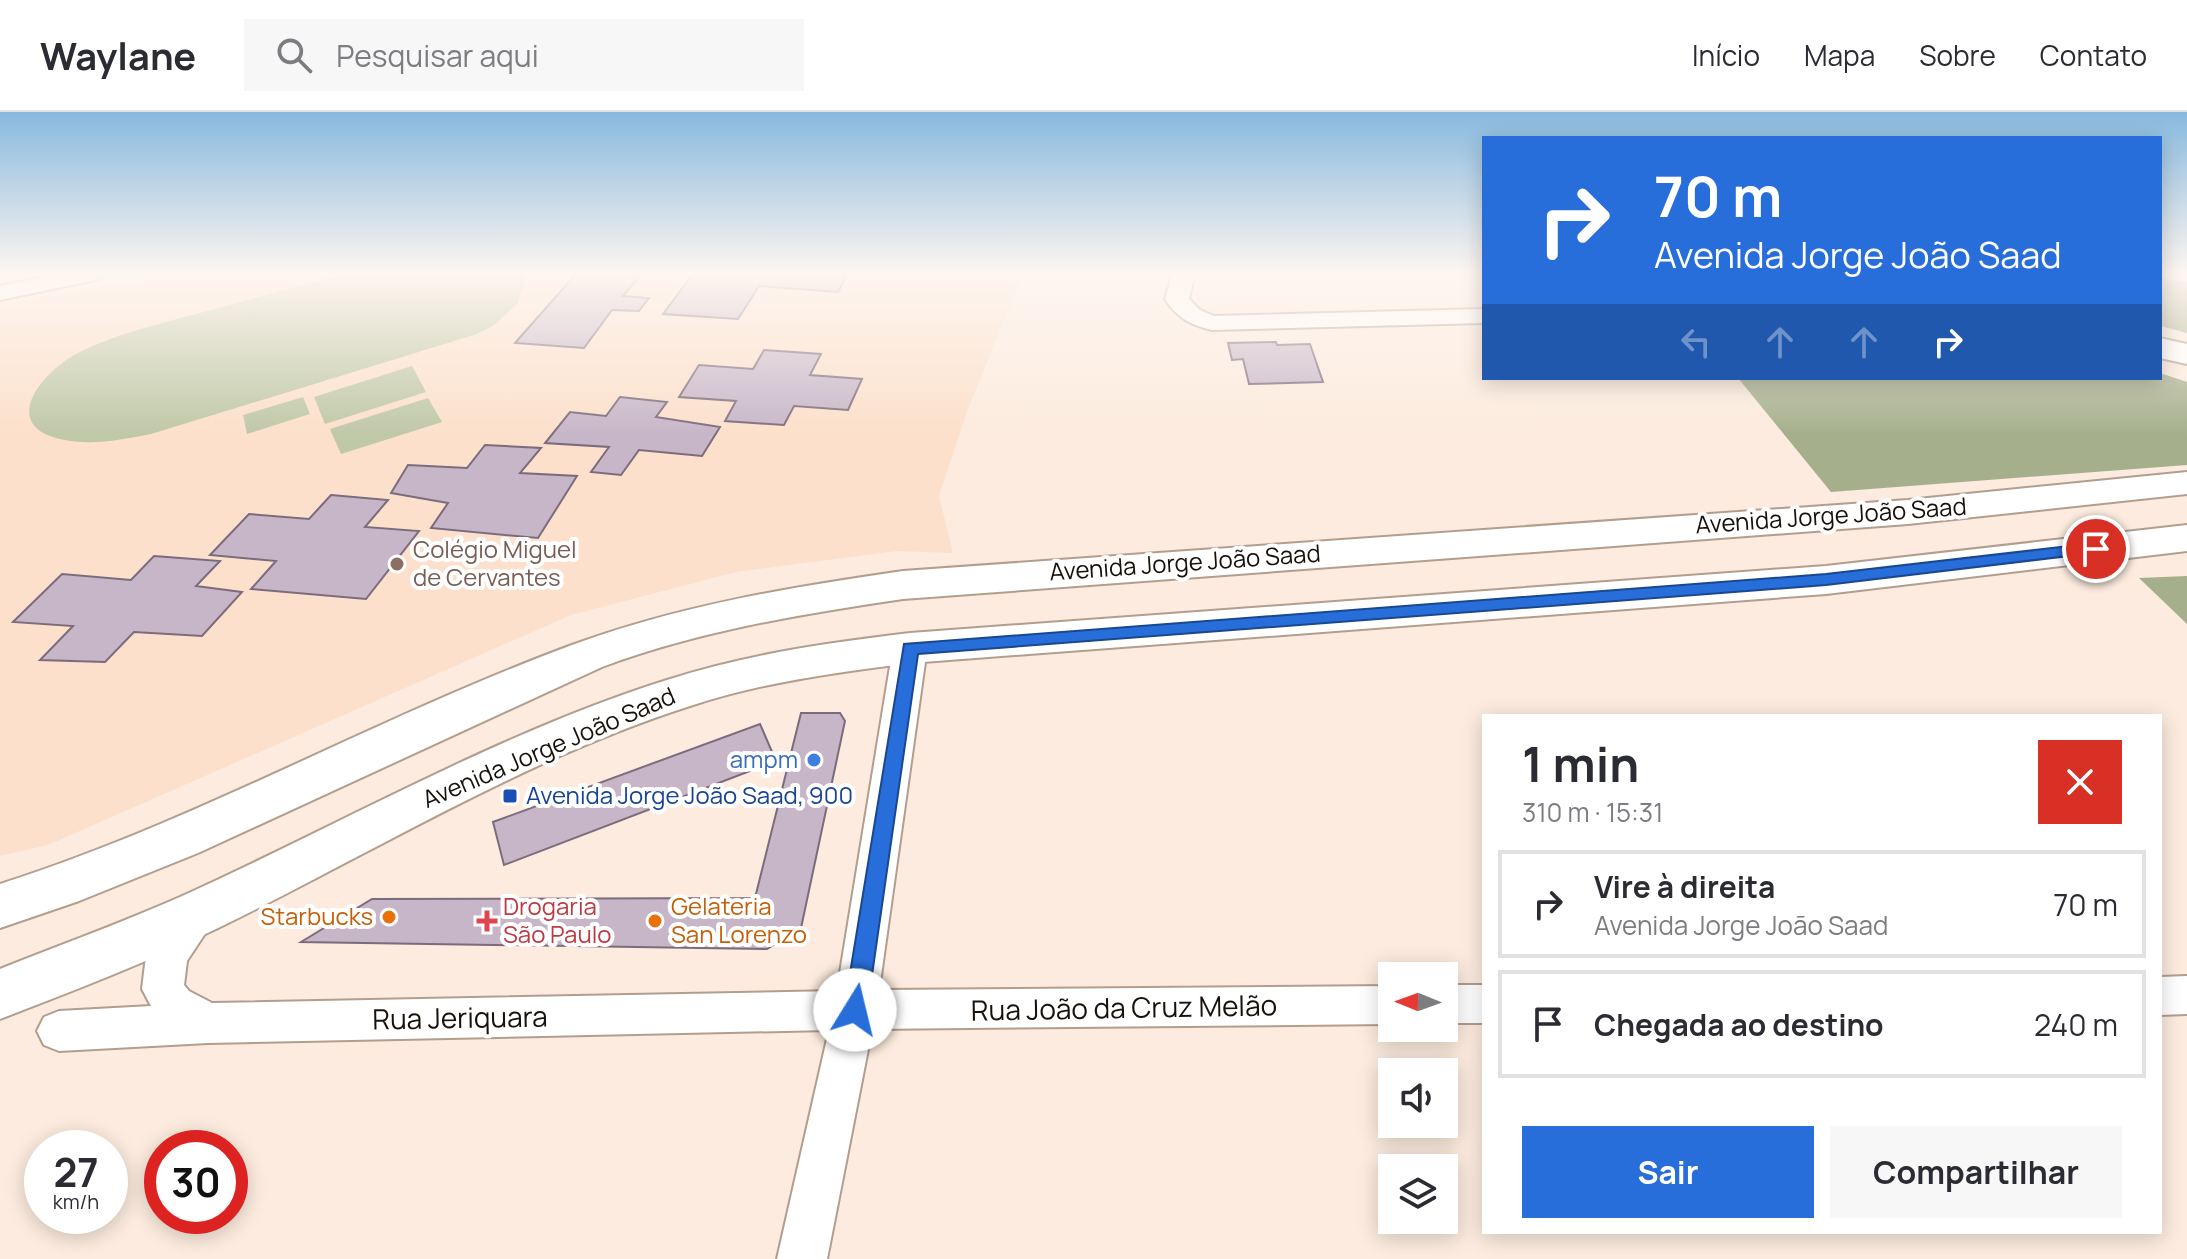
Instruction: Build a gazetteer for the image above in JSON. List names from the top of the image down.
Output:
{
  "streets": {
    "main road": ["Avenida Jorge João Saad"],
    "street": ["Rua João da Cruz Melão", "Rua Jeriquara"]
  },
  "crossings": [
    ["Rua João da Cruz Melão", "Rua Jeriquara"]
  ],
  "places": {
    "other": [
      "Colégio Miguel de Cervantes",
      "ampm",
      "Starbucks",
      "Gelateria San Lorenzo"
    ],
    "transit": ["Avenida Jorge João Saad, 900"],
    "health": ["Drogaria São Paulo"]
  },
  "north": "left",
  "page": {
    "header": "Waylane",
    "search": "Pesquisar aqui",
    "nav": [
      "Início",
      "Mapa",
      "Sobre",
      "Contato"
    ],
    "turn": ["70 m", "Avenida Jorge João Saad"],
    "heading": ["1 min", "310 m · 15:31"],
    "list": [
      {
        "name": "Vire à direita",
        "note": "Avenida Jorge João Saad",
        "value": "70 m"
      },
      {
        "name": "Chegada ao destino",
        "value": "240 m"
      }
    ],
    "buttons": ["Sair", "Compartilhar"],
    "speed": "27 km/h",
    "limit": "30"
  }
}
